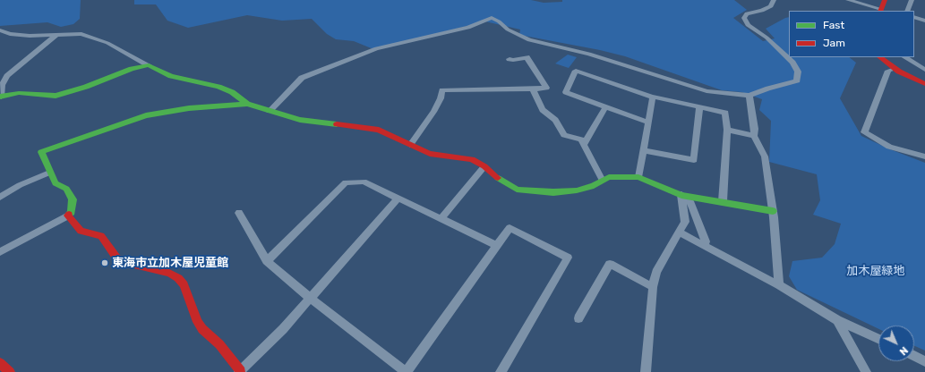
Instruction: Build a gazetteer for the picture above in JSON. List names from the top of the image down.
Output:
{
  "parks": ["加木屋緑地"],
  "places": ["東海市立加木屋児童館"],
  "legend": ["Fast", "Jam"],
  "north": "bottom right"
}
